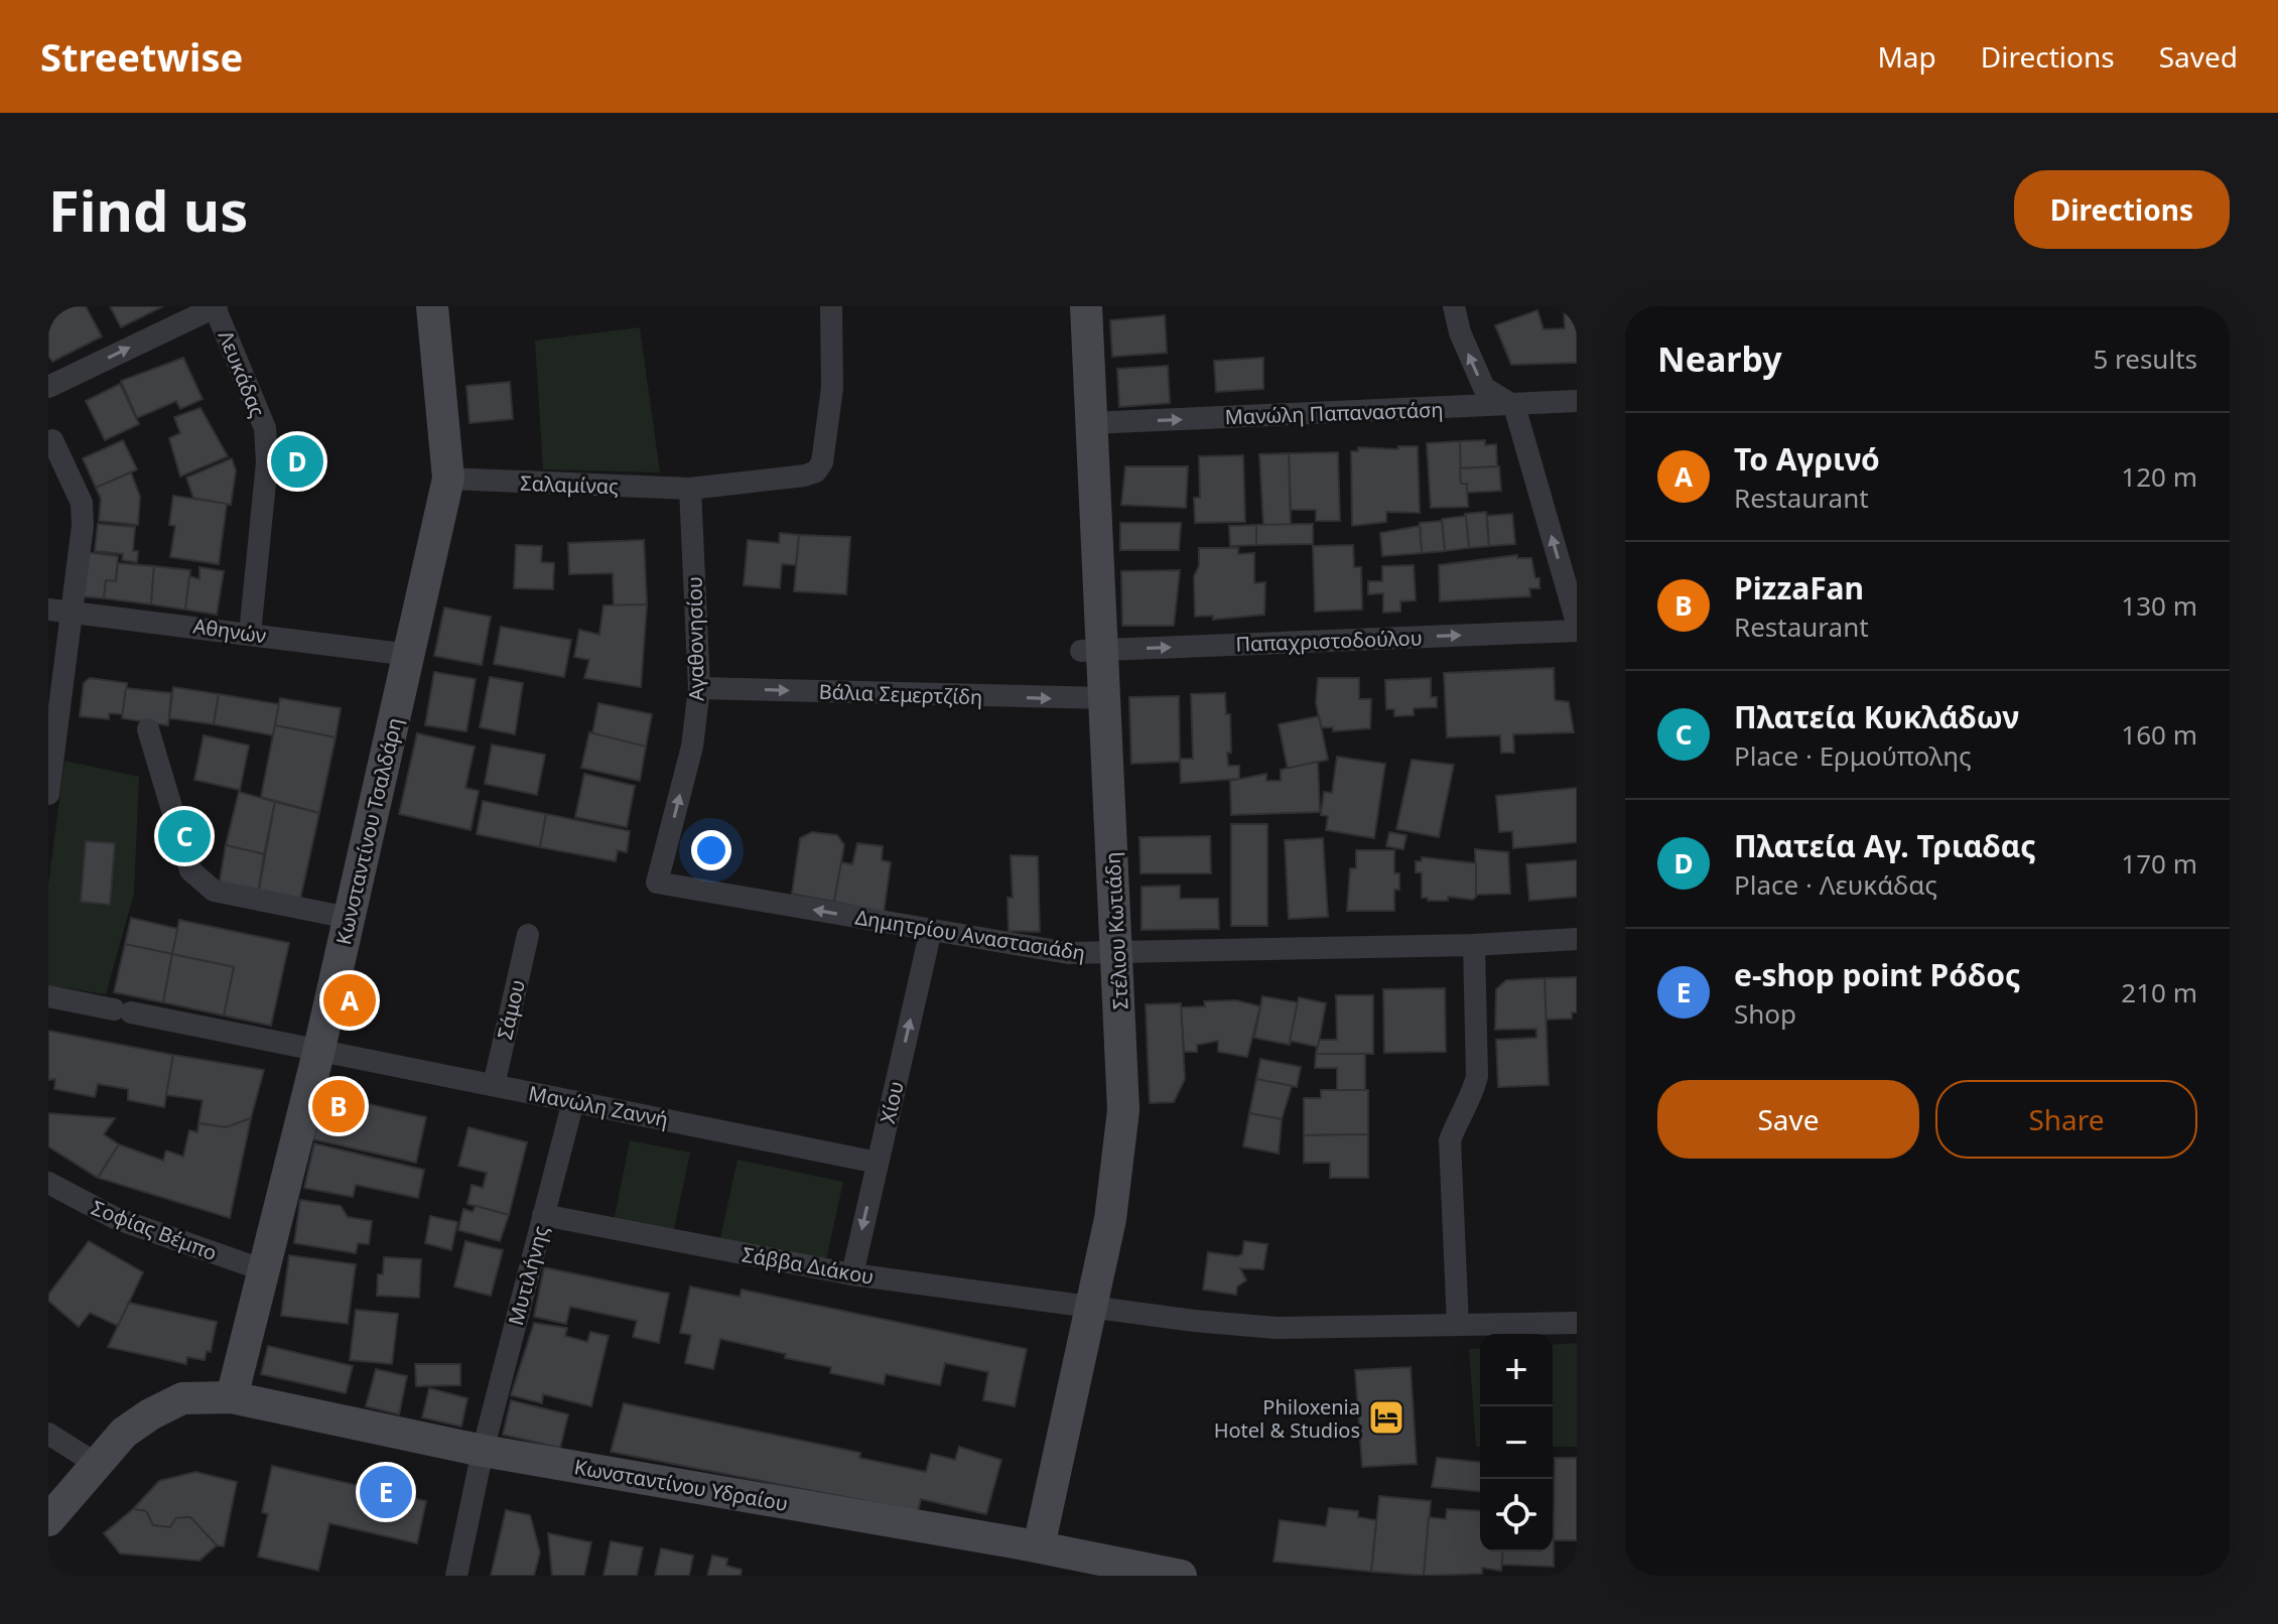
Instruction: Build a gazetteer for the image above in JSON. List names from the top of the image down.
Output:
{
  "streets": {
    "street": [
      "Λευκάδας",
      "Μανώλη Παπαναστάση",
      "Σαλαμίνας",
      "Αθηνών",
      "Αγαθονησίου",
      "Παπαχριστοδούλου",
      "Βάλια Σεμερτζίδη",
      "Κωνσταντίνου Τσαλδάρη",
      "Στέλιου Κωτιάδη",
      "Δημητρίου Αναστασιάδη",
      "Σάμου",
      "Χίου",
      "Μανώλη Ζαννή",
      "Σοφίας Βέμπο",
      "Σάββα Διάκου",
      "Μυτιλήνης",
      "Κωνσταντίνου Υδραίου"
    ]
  },
  "crossings": [
    ["Λευκάδας", "Αθηνών"],
    ["Μανώλη Παπαναστάση", "Στέλιου Κωτιάδη"],
    ["Σαλαμίνας", "Αγαθονησίου"],
    ["Σαλαμίνας", "Κωνσταντίνου Τσαλδάρη"],
    ["Αθηνών", "Κωνσταντίνου Τσαλδάρη"],
    ["Αγαθονησίου", "Βάλια Σεμερτζίδη"],
    ["Αγαθονησίου", "Δημητρίου Αναστασιάδη"],
    ["Παπαχριστοδούλου", "Στέλιου Κωτιάδη"],
    ["Βάλια Σεμερτζίδη", "Στέλιου Κωτιάδη"],
    ["Κωνσταντίνου Τσαλδάρη", "Μανώλη Ζαννή"],
    ["Κωνσταντίνου Τσαλδάρη", "Σοφίας Βέμπο"],
    ["Κωνσταντίνου Τσαλδάρη", "Κωνσταντίνου Υδραίου"],
    ["Στέλιου Κωτιάδη", "Δημητρίου Αναστασιάδη"],
    ["Στέλιου Κωτιάδη", "Σάββα Διάκου"],
    ["Στέλιου Κωτιάδη", "Κωνσταντίνου Υδραίου"],
    ["Δημητρίου Αναστασιάδη", "Χίου"],
    ["Σάμου", "Μανώλη Ζαννή"],
    ["Χίου", "Μανώλη Ζαννή"],
    ["Χίου", "Σάββα Διάκου"],
    ["Μανώλη Ζαννή", "Μυτιλήνης"],
    ["Σάββα Διάκου", "Μυτιλήνης"],
    ["Μυτιλήνης", "Κωνσταντίνου Υδραίου"]
  ],
  "one_way": [
    "Μανώλη Παπαναστάση",
    "Αγαθονησίου",
    "Παπαχριστοδούλου",
    "Βάλια Σεμερτζίδη"
  ],
  "places": {
    "hotel": ["Philoxenia Hotel & Studios"]
  },
  "page": {
    "header": "Streetwise",
    "nav": ["Map", "Directions", "Saved"],
    "buttons": [
      "Directions",
      ["Save", "Share"]
    ],
    "title": "Find us",
    "heading": ["Nearby", "5 results"],
    "list": [
      {
        "mark": "A",
        "name": "Το Αγρινό",
        "note": "Restaurant",
        "value": "120 m"
      },
      {
        "mark": "B",
        "name": "PizzaFan",
        "note": "Restaurant",
        "value": "130 m"
      },
      {
        "mark": "C",
        "name": "Πλατεία Κυκλάδων",
        "note": "Place · Ερμούπολης",
        "value": "160 m"
      },
      {
        "mark": "D",
        "name": "Πλατεία Αγ. Τριαδας",
        "note": "Place · Λευκάδας",
        "value": "170 m"
      },
      {
        "mark": "E",
        "name": "e-shop point Ρόδος",
        "note": "Shop",
        "value": "210 m"
      }
    ],
    "pins": [
      "D",
      "C",
      "A",
      "B",
      "E"
    ],
    "map_buttons": ["+", "−"]
  }
}
